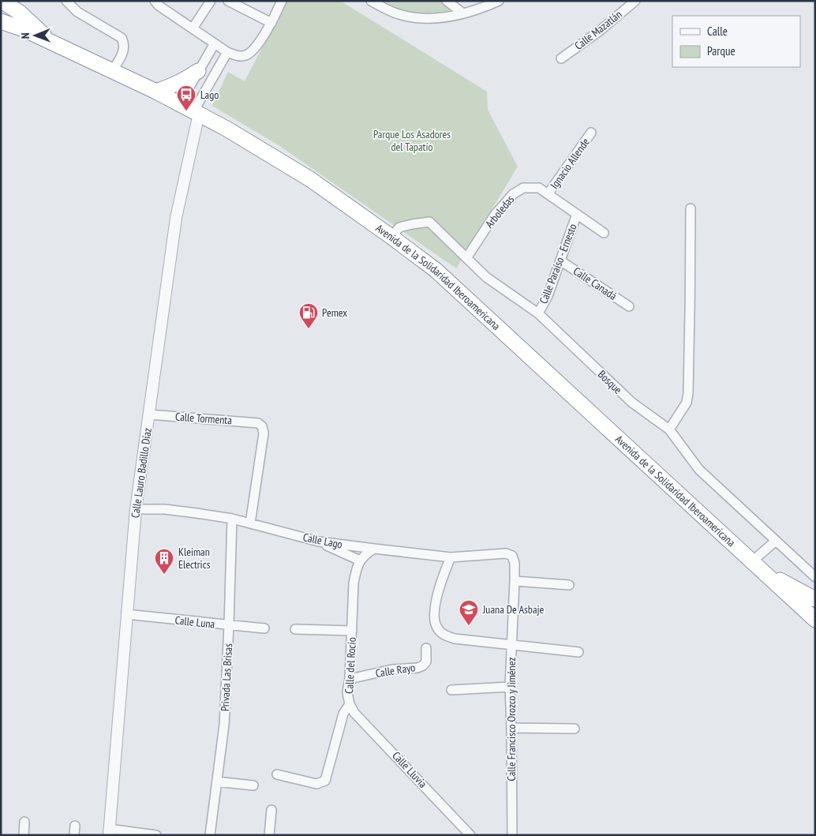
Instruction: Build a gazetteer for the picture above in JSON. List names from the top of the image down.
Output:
{
  "streets": {
    "highway": ["Avenida de la Solidaridad Iberoamericana"],
    "street": [
      "Calle Mazatlán",
      "Ignacio Allende",
      "Arboledas",
      "Calle Paraíso - Ernesto",
      "Calle Canadá",
      "Bosque",
      "Calle Tormenta",
      "Calle Lauro Badillo Díaz",
      "Calle Lago",
      "Calle Luna",
      "Calle del Rocío",
      "Calle Rayo",
      "Privada Las Brisas",
      "Calle Francisco Orozco y Jiménez",
      "Calle Lluvia"
    ]
  },
  "crossings": [
    ["Ignacio Allende", "Arboledas"],
    ["Arboledas", "Calle Paraíso - Ernesto"],
    ["Arboledas", "Bosque"],
    ["Calle Paraíso - Ernesto", "Calle Canadá"],
    ["Calle Paraíso - Ernesto", "Bosque"],
    ["Avenida de la Solidaridad Iberoamericana", "Bosque"],
    ["Avenida de la Solidaridad Iberoamericana", "Calle Lauro Badillo Díaz"],
    ["Calle Tormenta", "Calle Lauro Badillo Díaz"],
    ["Calle Tormenta", "Calle Lago"],
    ["Calle Lauro Badillo Díaz", "Calle Lago"],
    ["Calle Lauro Badillo Díaz", "Calle Luna"],
    ["Calle Lago", "Privada Las Brisas"],
    ["Calle Lago", "Calle Francisco Orozco y Jiménez"],
    ["Calle Luna", "Privada Las Brisas"],
    ["Calle del Rocío", "Calle Rayo"],
    ["Calle del Rocío", "Calle Lluvia"]
  ],
  "parks": ["Parque Los Asadores del Tapatío"],
  "places": {
    "bus stop": ["Lago"],
    "fuel station": ["Pemex"],
    "building": ["Kleiman Electrics"],
    "school or university": ["Juana De Asbaje"]
  },
  "legend": ["Calle", "Parque"],
  "north": "left"
}
